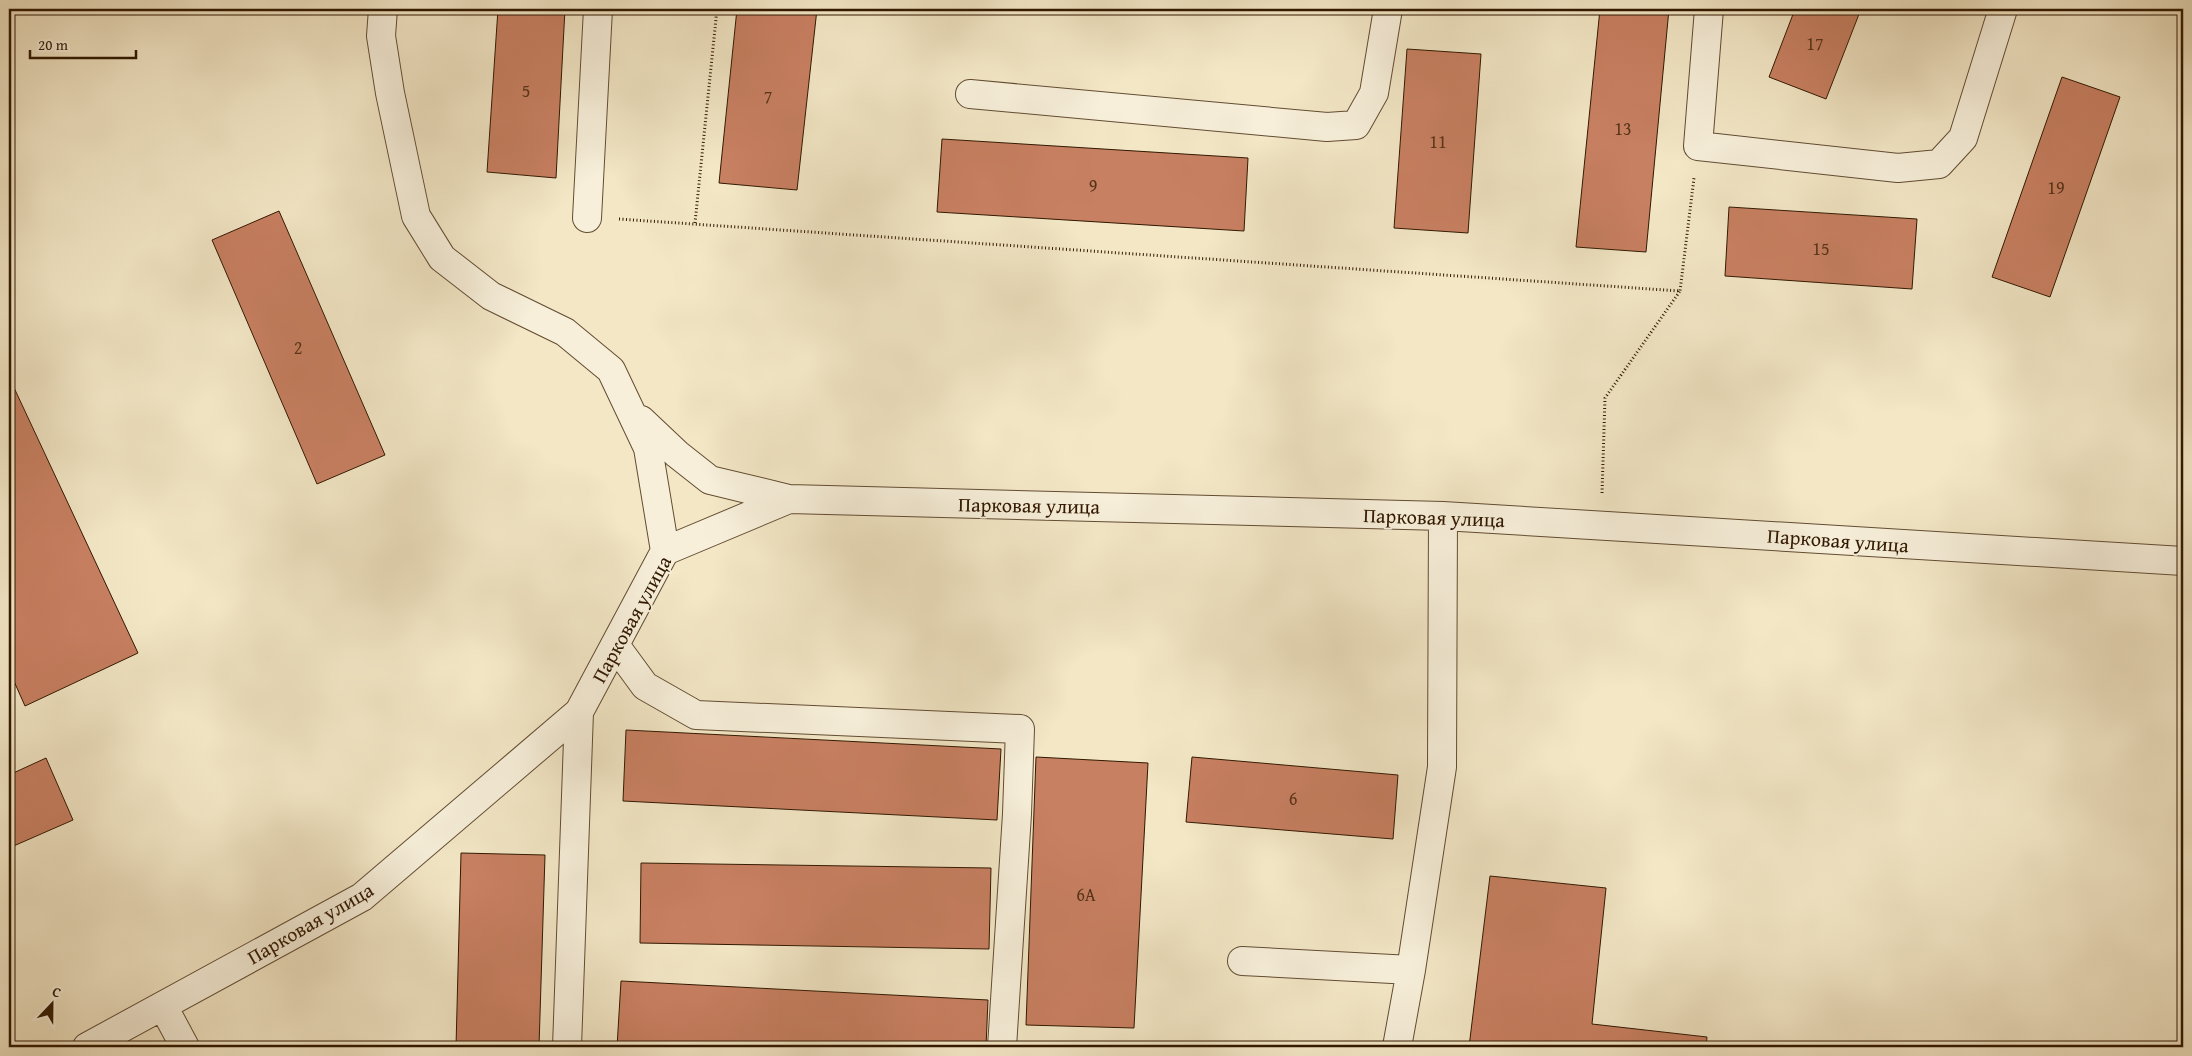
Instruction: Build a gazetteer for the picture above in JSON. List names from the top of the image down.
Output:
{
  "streets": {
    "street": ["Парковая улица"]
  },
  "house_numbers": [
    "17",
    "5",
    "7",
    "13",
    "11",
    "9",
    "19",
    "15",
    "2",
    "6",
    "6А"
  ],
  "scale_bar": "20 m",
  "north": "top"
}
